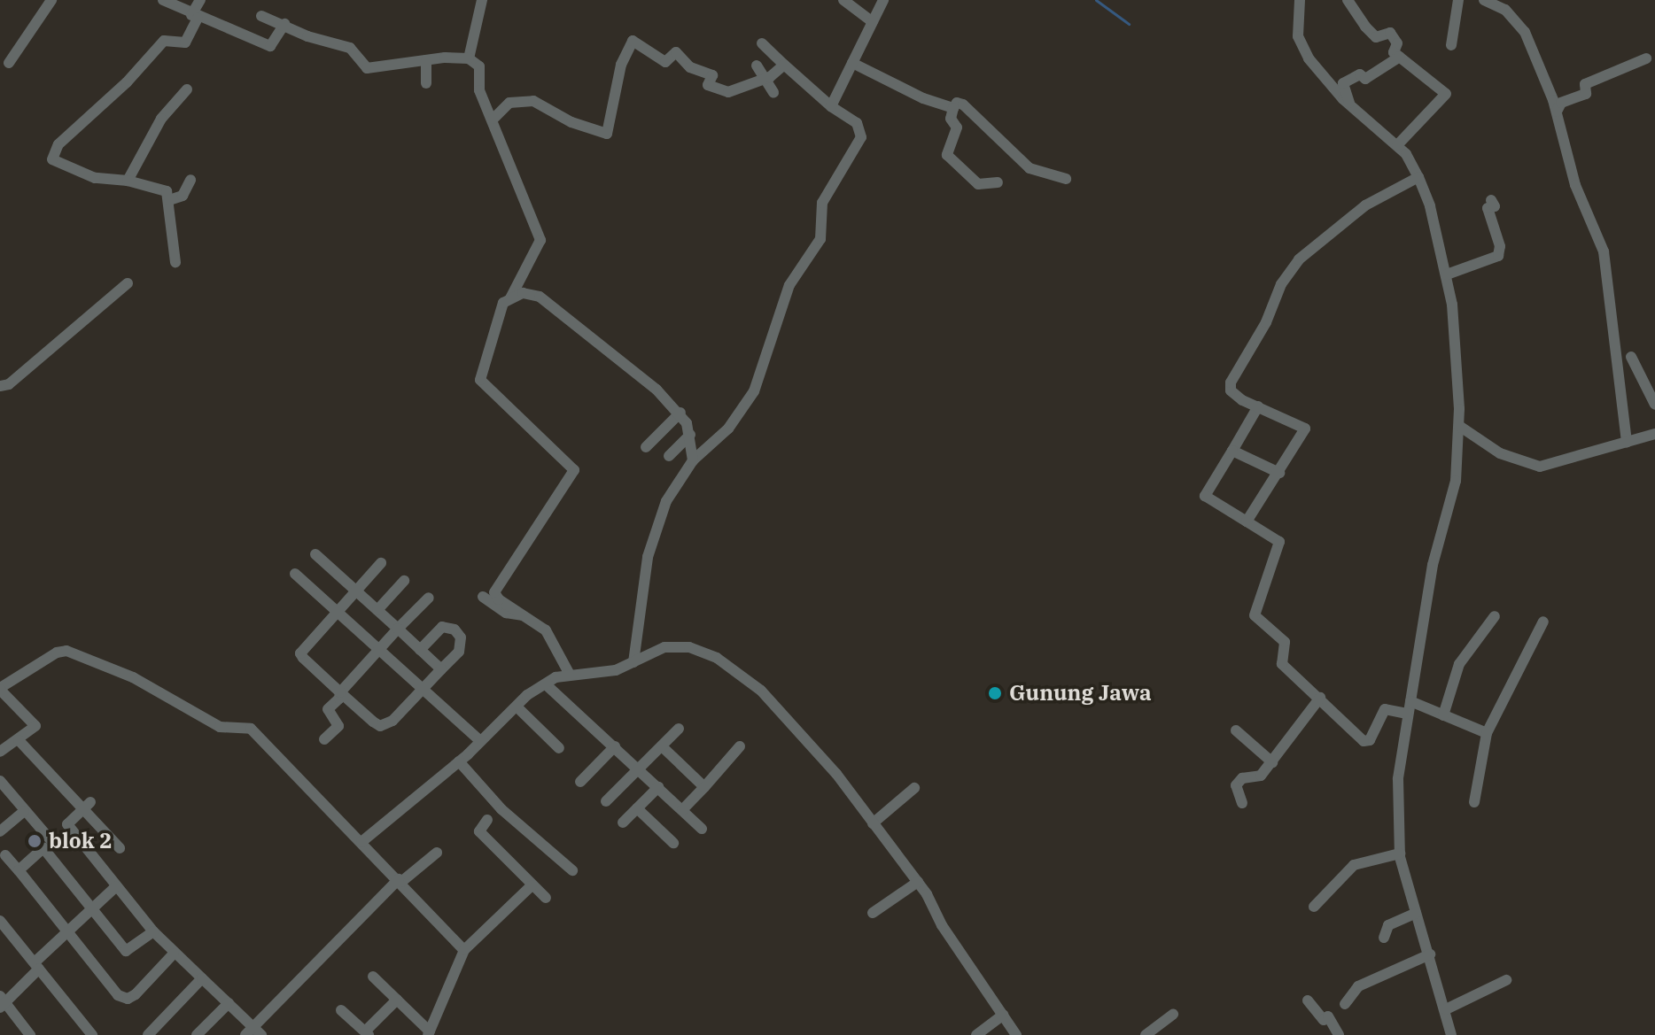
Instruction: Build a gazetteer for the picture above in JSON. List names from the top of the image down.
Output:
{
  "places": ["Gunung Jawa", "blok 2"]
}
